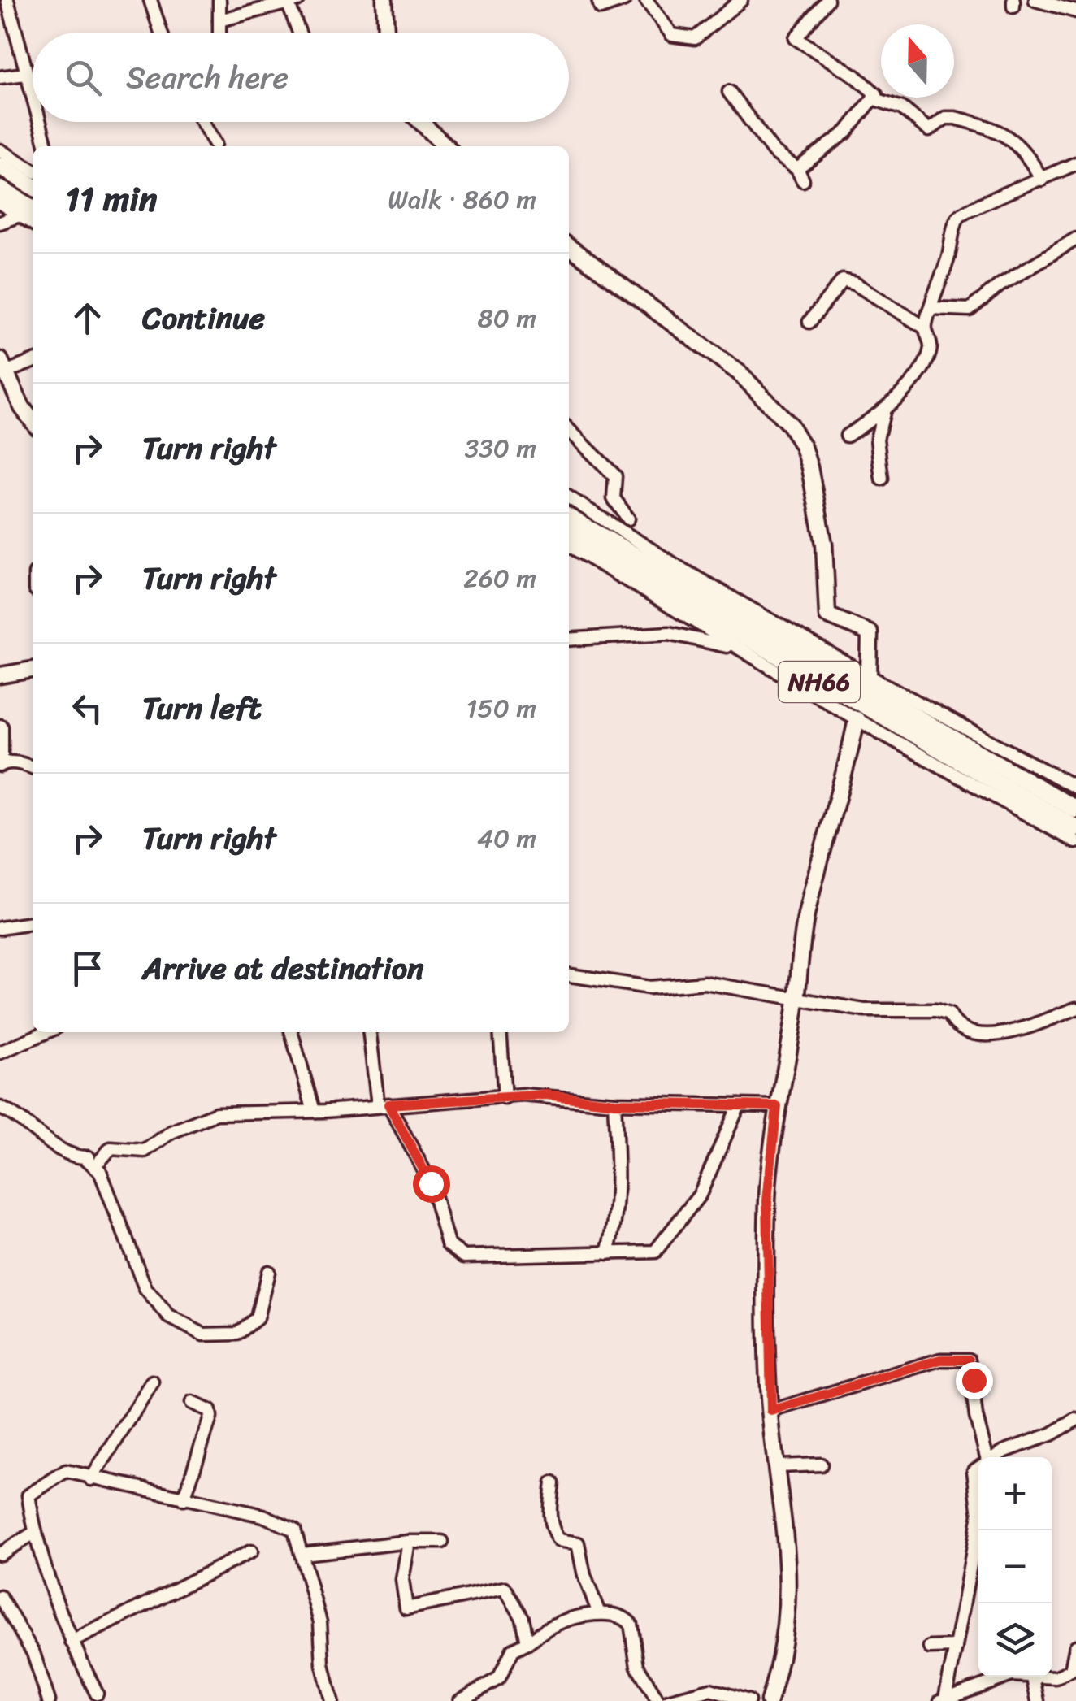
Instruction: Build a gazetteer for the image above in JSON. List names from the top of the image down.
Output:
{
  "streets": {
    "highway": ["NH66"]
  },
  "north": "top",
  "page": {
    "search": "Search here",
    "heading": ["11 min", "Walk · 860 m"],
    "list": [
      ["Continue", "80 m"],
      ["Turn right", "330 m"],
      ["Turn right", "260 m"],
      ["Turn left", "150 m"],
      ["Turn right", "40 m"],
      "Arrive at destination"
    ],
    "map_buttons": ["+", "−"]
  }
}
